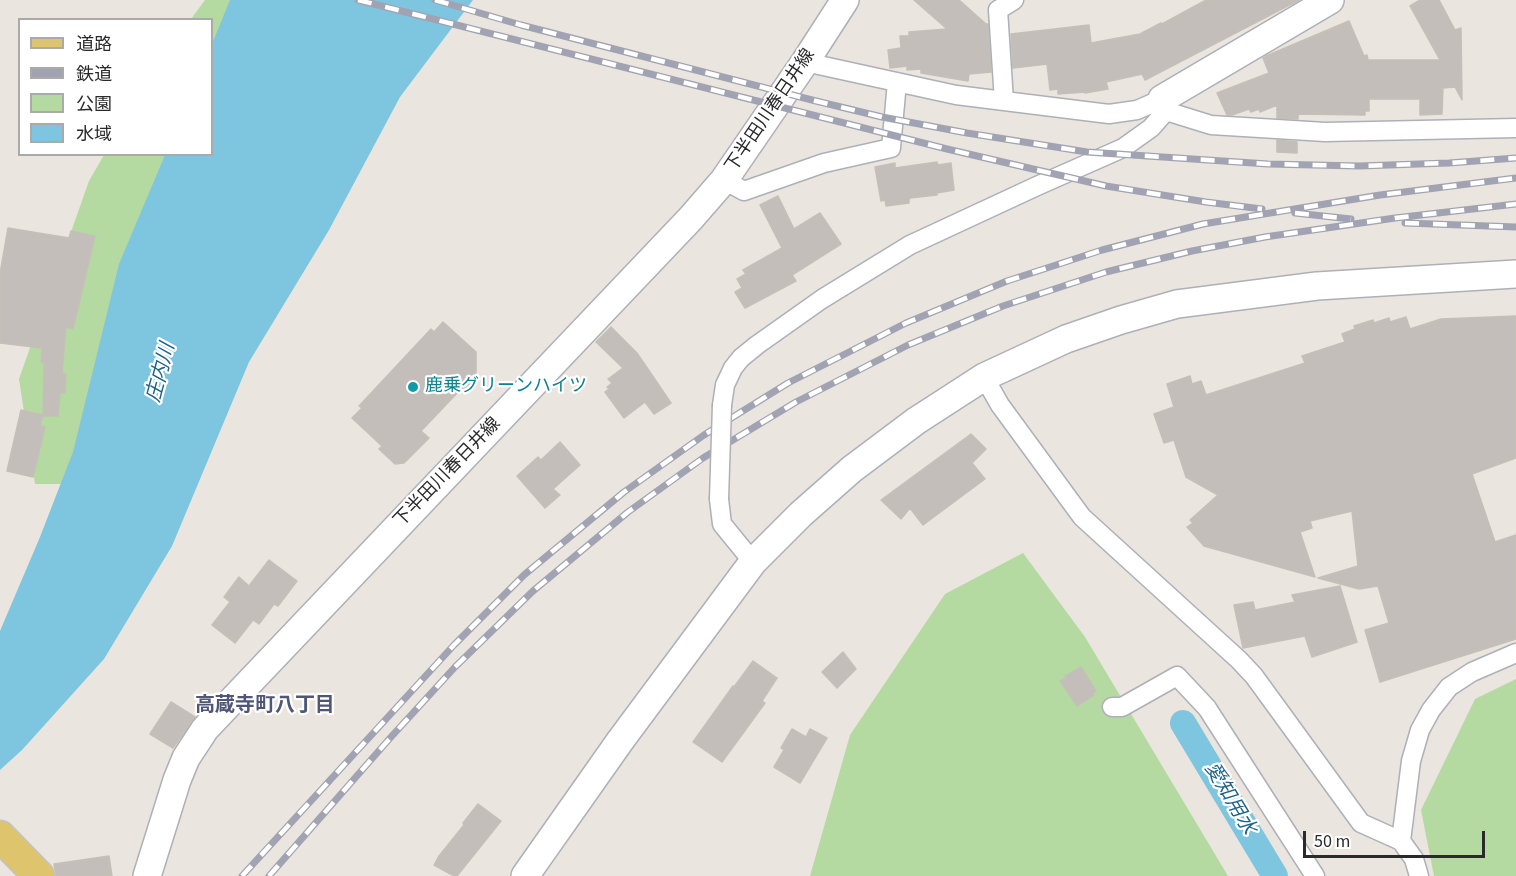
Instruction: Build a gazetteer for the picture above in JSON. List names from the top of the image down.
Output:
{
  "streets": {
    "street": ["下半田川春日井線"]
  },
  "districts": ["高蔵寺町八丁目"],
  "water": ["庄内川", "愛知用水"],
  "places": ["鹿乗グリーンハイツ"],
  "legend": [
    "道路",
    "鉄道",
    "公園",
    "水域"
  ],
  "scale_bar": "50 m"
}
